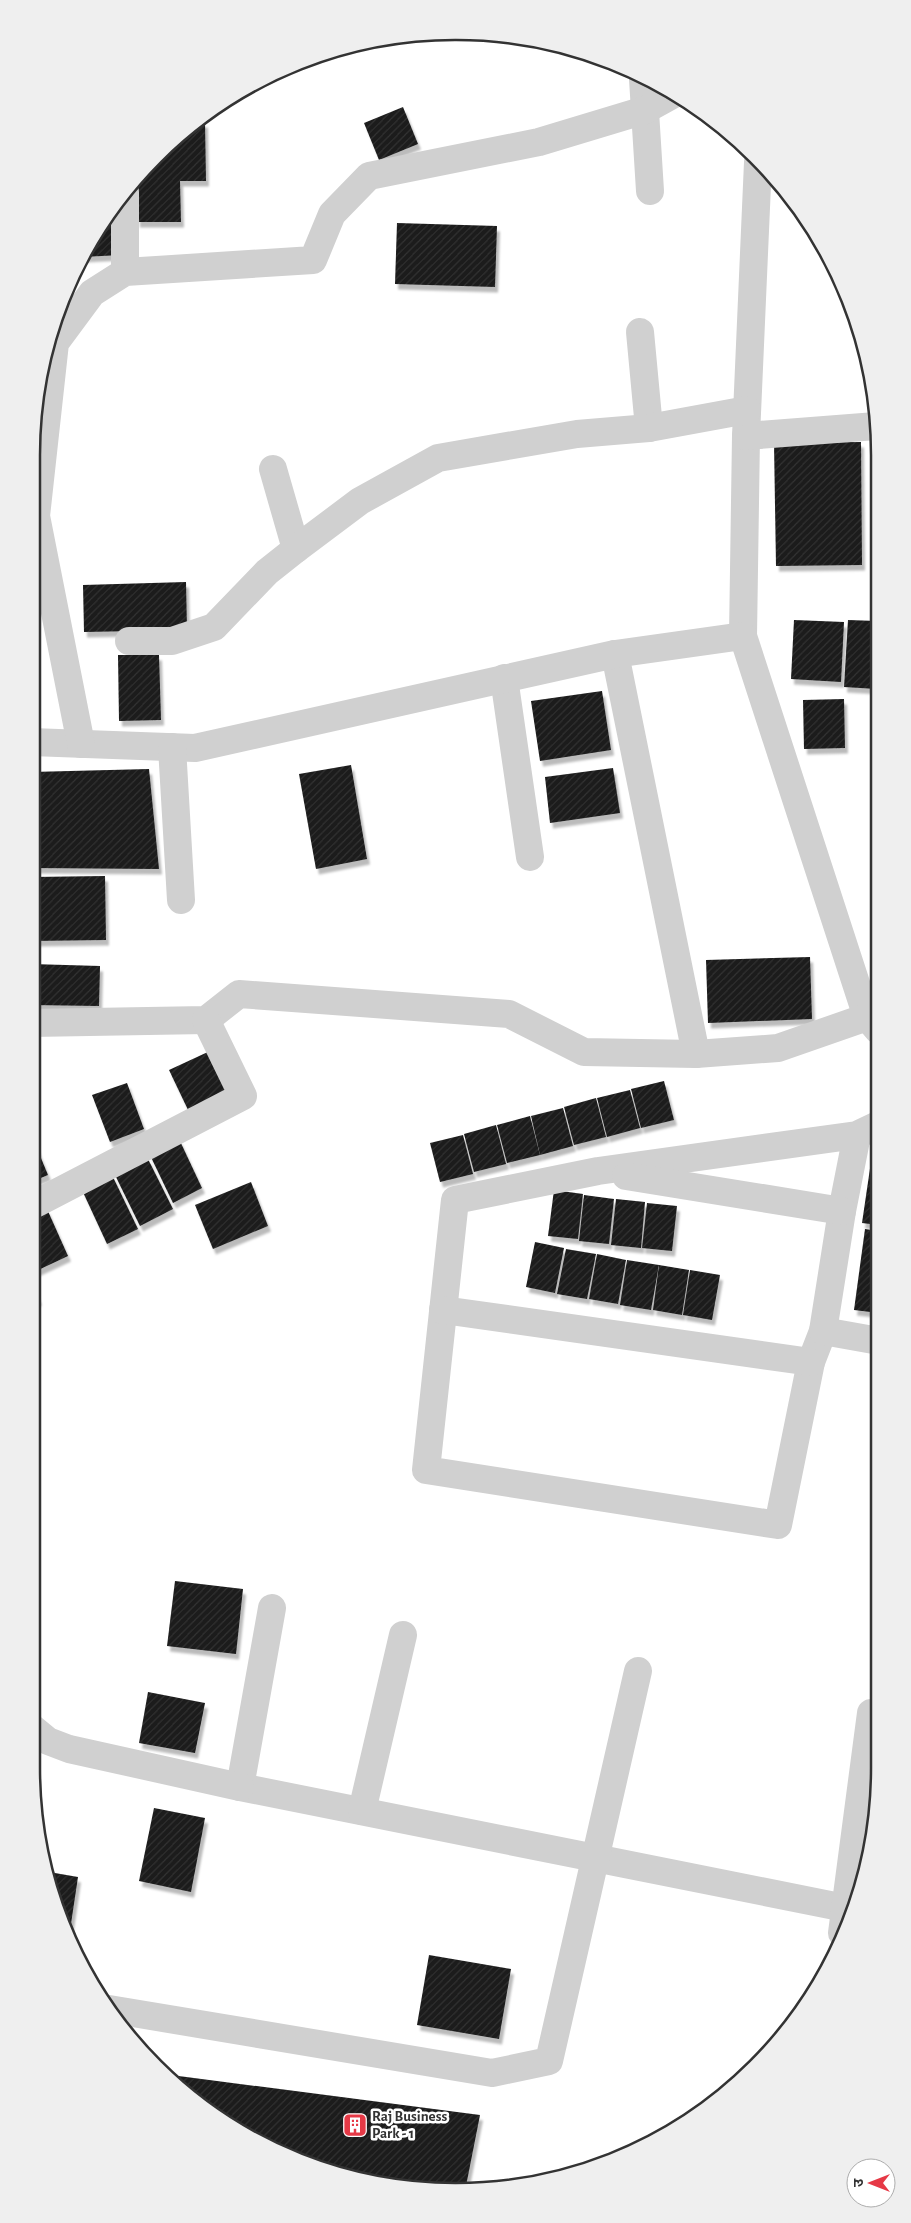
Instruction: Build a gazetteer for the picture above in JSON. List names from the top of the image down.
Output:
{
  "places": {
    "building": ["Raj Business Park - 1"]
  },
  "north": "left"
}
